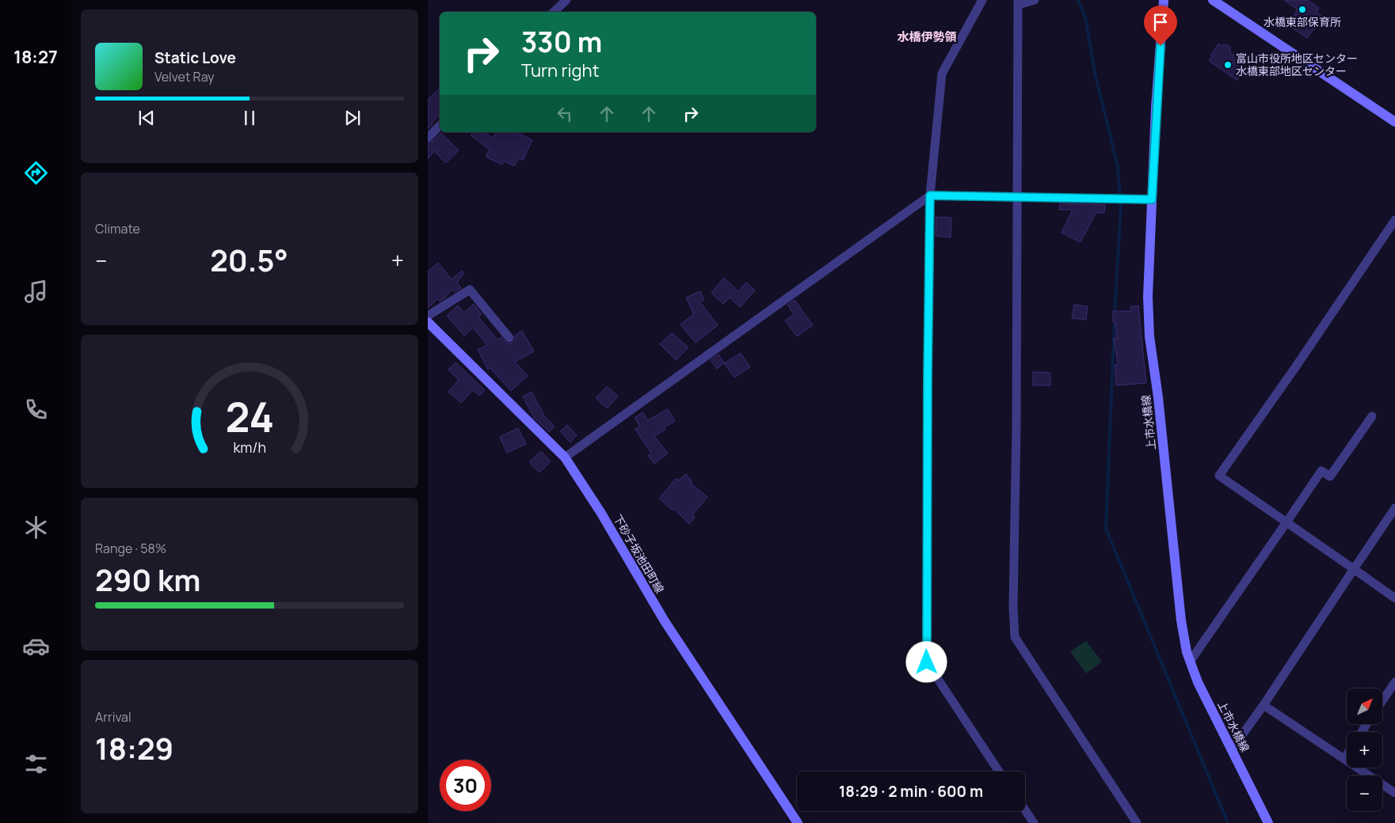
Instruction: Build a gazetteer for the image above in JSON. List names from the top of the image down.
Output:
{
  "streets": {
    "main road": ["上市水橋線", "下砂子坂池田町線"]
  },
  "districts": ["水橋伊勢領"],
  "places": ["水橋東部保育所", "富山市役所地区センター 水橋東部地区センター"],
  "north": "top right",
  "page": {
    "tabs": "18:27",
    "turn": ["330 m", "Turn right"],
    "song": ["Static Love", "Velvet Ray"],
    "tile": [
      "Climate",
      ["Range · 58%", "290 km"],
      ["Arrival", "18:29"]
    ],
    "heat": ["−", "20.5°", "+"],
    "map_buttons": ["+", "−"],
    "limit": "30",
    "trip": "18:29 · 2 min · 600 m",
    "gauge": ["24", "km/h"]
  }
}
